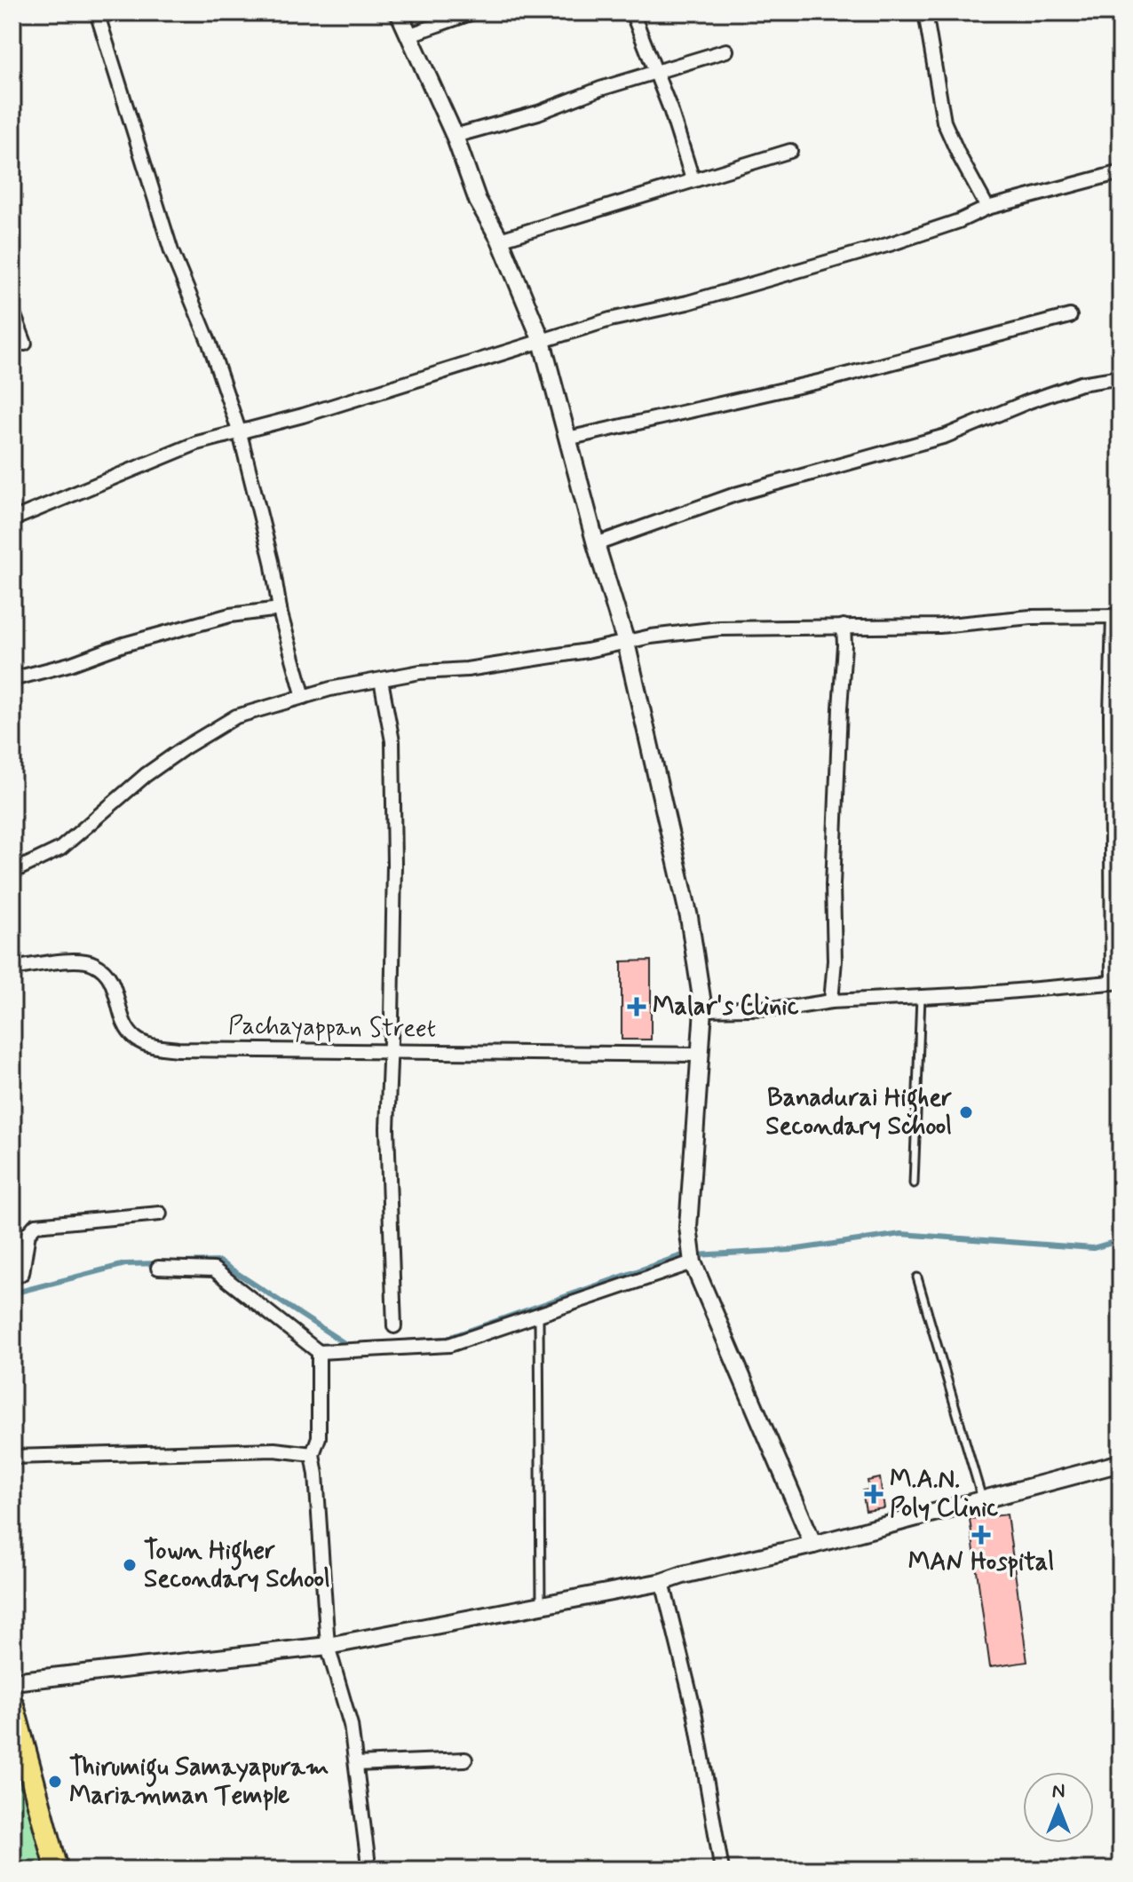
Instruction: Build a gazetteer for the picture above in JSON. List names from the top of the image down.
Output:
{
  "streets": {
    "street": ["Pachayappan Street"]
  },
  "places": {
    "health": ["Malar's Clinic", "M.A.N. Poly Clinic", "MAN Hospital"],
    "other": ["Banadurai Higher Secondary School", "Town Higher Secondary School", "Thirumigu Samayapuram Mariamman Temple"]
  },
  "north": "top"
}
